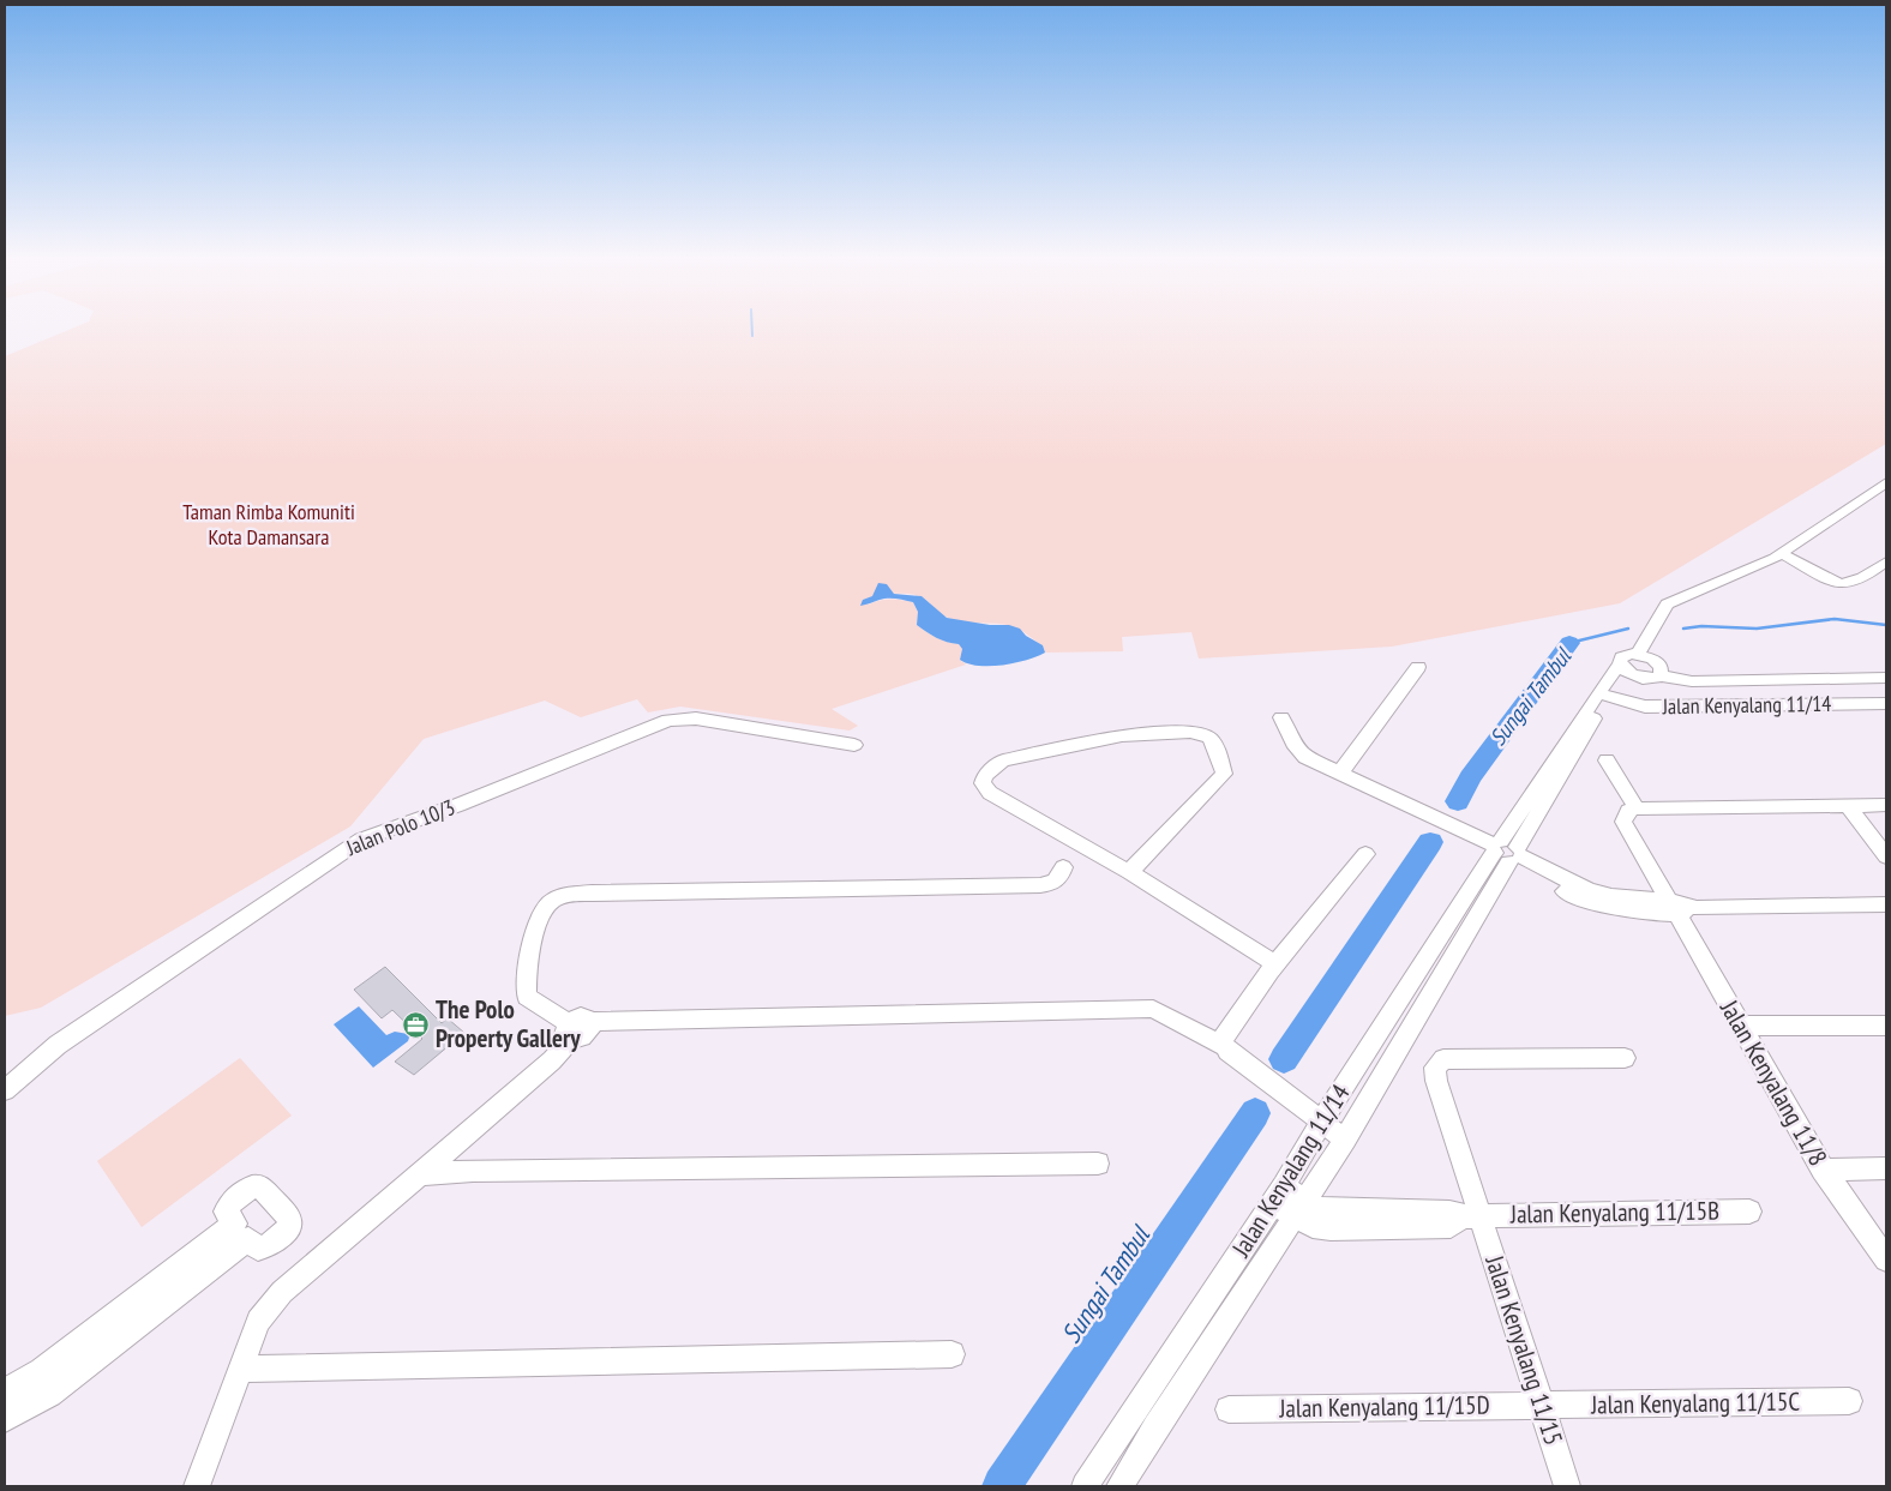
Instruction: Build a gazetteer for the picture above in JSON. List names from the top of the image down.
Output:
{
  "streets": {
    "street": [
      "Jalan Kenyalang 11/14",
      "Jalan Polo 10/3",
      "Jalan Kenyalang 11/8",
      "Jalan Kenyalang 11/15B",
      "Jalan Kenyalang 11/15",
      "Jalan Kenyalang 11/15C",
      "Jalan Kenyalang 11/15D"
    ]
  },
  "crossings": [
    ["Jalan Kenyalang 11/15B", "Jalan Kenyalang 11/15"],
    ["Jalan Kenyalang 11/15", "Jalan Kenyalang 11/15C"],
    ["Jalan Kenyalang 11/15", "Jalan Kenyalang 11/15D"],
    ["Jalan Kenyalang 11/15C", "Jalan Kenyalang 11/15D"]
  ],
  "water": ["Sungai Tambul"],
  "parks": ["Taman Rimba Komuniti Kota Damansara"],
  "places": {
    "office": ["The Polo Property Gallery"]
  }
}
